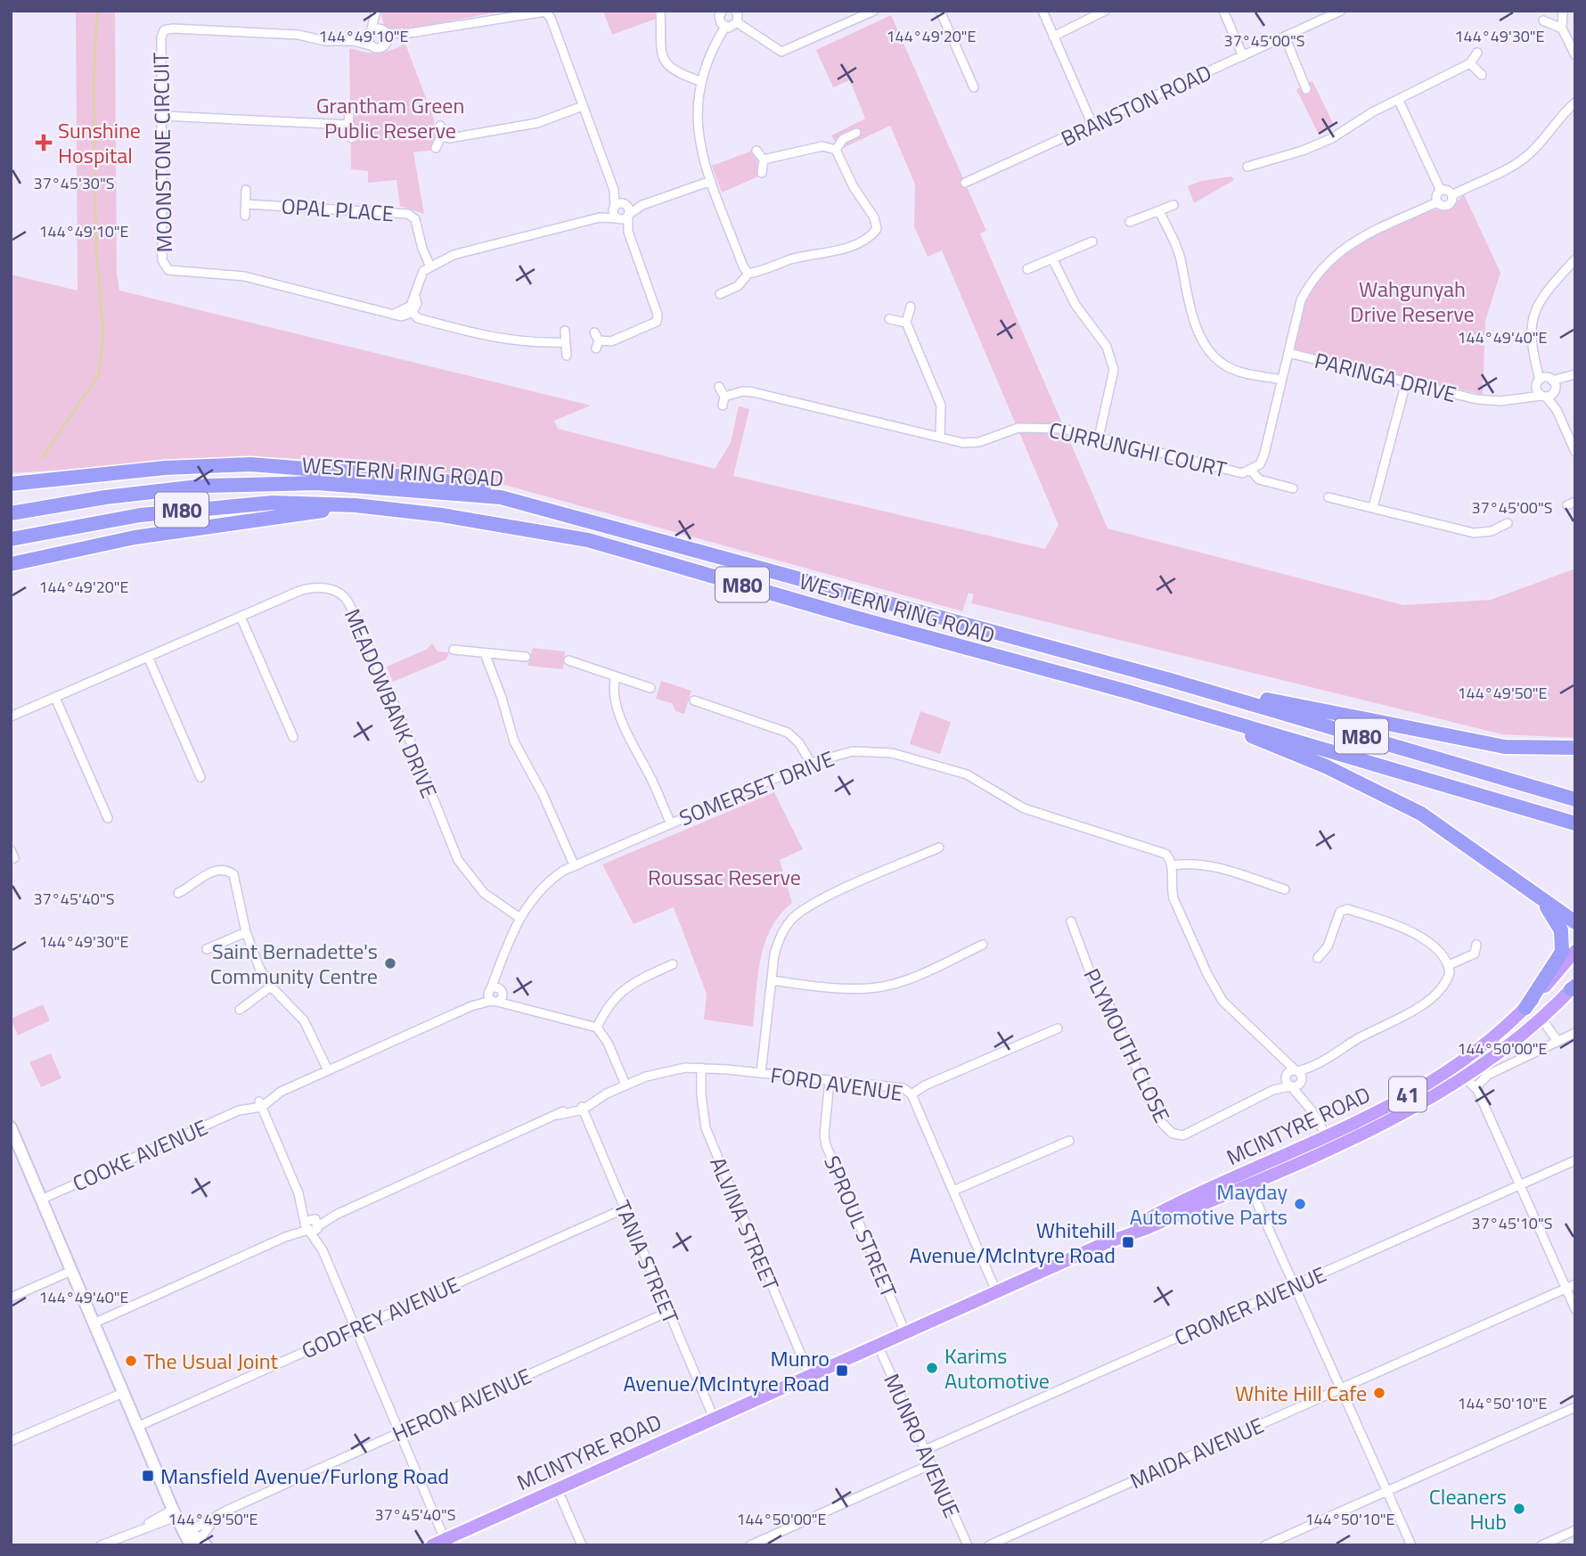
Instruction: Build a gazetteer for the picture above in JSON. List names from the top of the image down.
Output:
{
  "streets": {
    "highway": ["WESTERN RING ROAD", "M80"],
    "main road": ["41", "MCINTYRE ROAD"],
    "street": [
      "BRANSTON ROAD",
      "MOONSTONE CIRCUIT",
      "OPAL PLACE",
      "PARINGA DRIVE",
      "CURRUNGHI COURT",
      "MEADOWBANK DRIVE",
      "SOMERSET DRIVE",
      "PLYMOUTH CLOSE",
      "FORD AVENUE",
      "COOKE AVENUE",
      "ALVINA STREET",
      "SPROUL STREET",
      "TANIA STREET",
      "CROMER AVENUE",
      "GODFREY AVENUE",
      "HERON AVENUE",
      "MUNRO AVENUE",
      "MAIDA AVENUE"
    ]
  },
  "crossings": [
    ["MEADOWBANK DRIVE", "SOMERSET DRIVE"],
    ["SOMERSET DRIVE", "COOKE AVENUE"],
    ["FORD AVENUE", "ALVINA STREET"],
    ["FORD AVENUE", "SPROUL STREET"],
    ["FORD AVENUE", "TANIA STREET"],
    ["41", "MCINTYRE ROAD"],
    ["MCINTYRE ROAD", "ALVINA STREET"],
    ["MCINTYRE ROAD", "SPROUL STREET"],
    ["MCINTYRE ROAD", "TANIA STREET"],
    ["MCINTYRE ROAD", "MUNRO AVENUE"],
    ["TANIA STREET", "GODFREY AVENUE"],
    ["TANIA STREET", "HERON AVENUE"],
    ["CROMER AVENUE", "MUNRO AVENUE"]
  ],
  "parks": ["Grantham Green Public Reserve", "Wahgunyah Drive Reserve", "Roussac Reserve"],
  "places": {
    "health": ["Sunshine Hospital"],
    "other": [
      "Saint Bernadette's Community Centre",
      "Mayday Automotive Parts",
      "The Usual Joint",
      "Karims Automotive",
      "White Hill Cafe",
      "Cleaners Hub"
    ],
    "transit": ["Whitehill Avenue/McIntyre Road", "Munro Avenue/McIntyre Road", "Mansfield Avenue/Furlong Road"]
  },
  "coordinates": [
    "144°49'10\"E",
    "144°49'30\"E",
    "144°49'20\"E",
    "37°45'00\"S",
    "37°45'30\"S",
    "144°49'40\"E",
    "144°49'50\"E",
    "37°45'40\"S",
    "144°50'00\"E",
    "37°45'10\"S",
    "144°50'10\"E"
  ]
}
